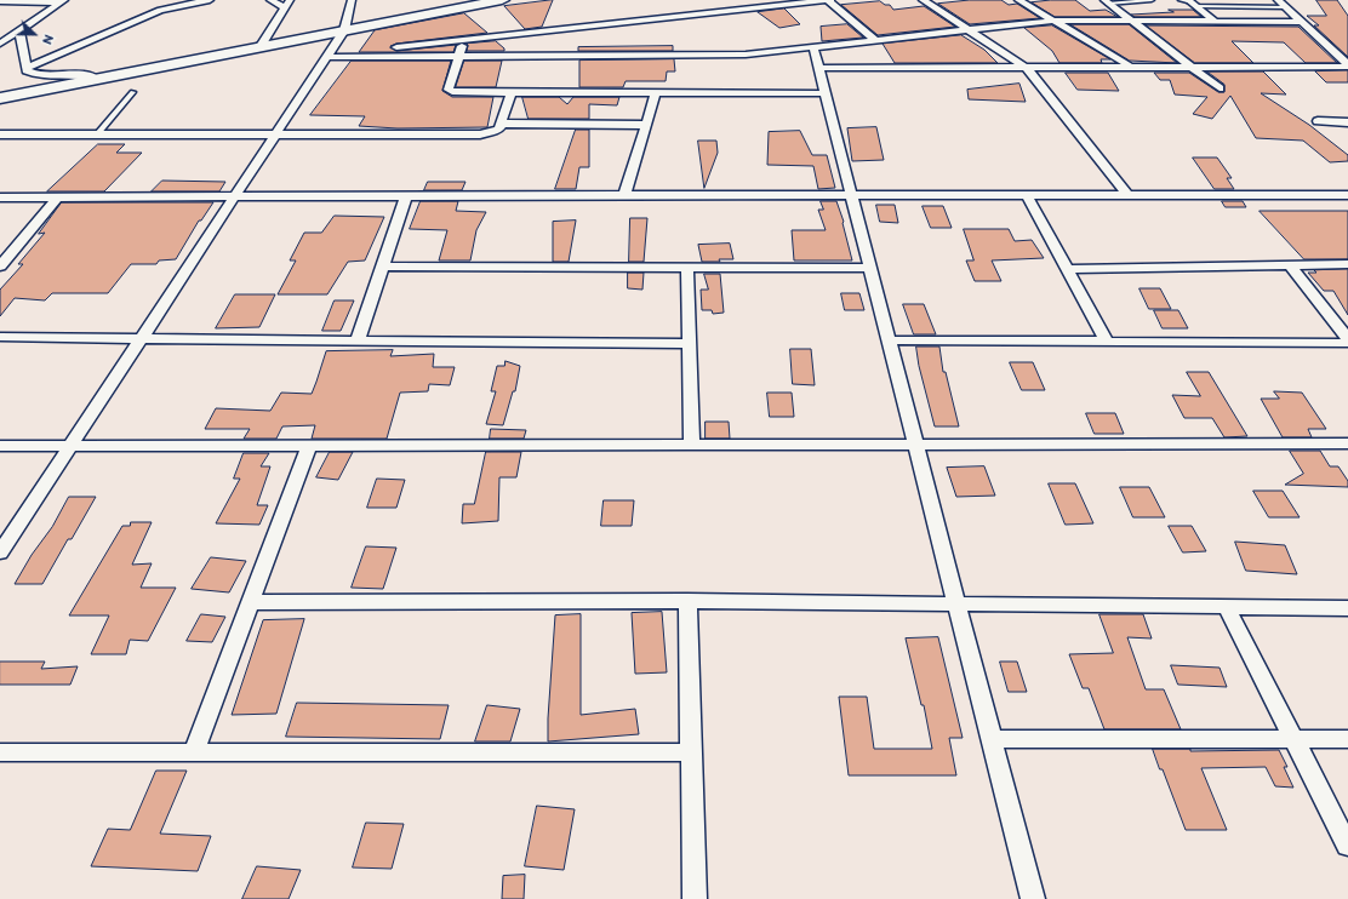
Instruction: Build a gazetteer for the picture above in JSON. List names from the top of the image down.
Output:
{
  "north": "right"
}
